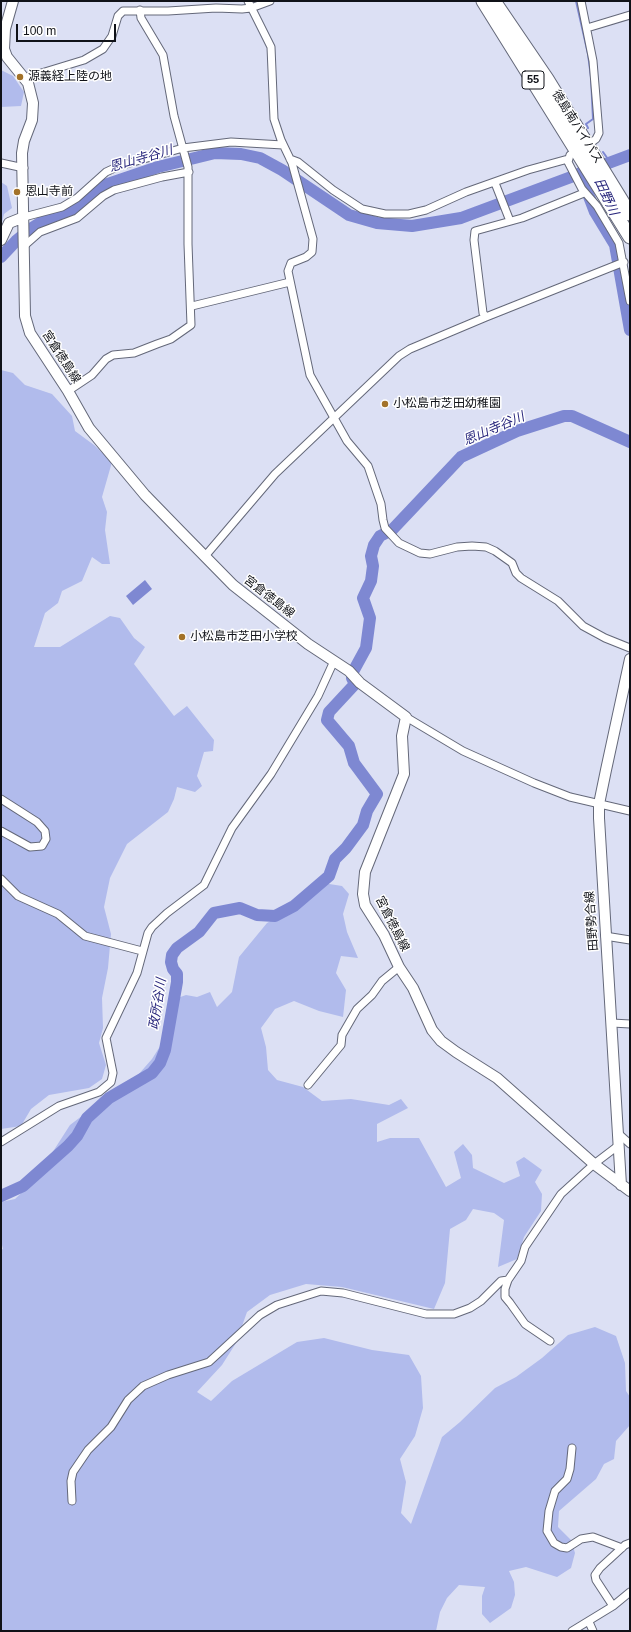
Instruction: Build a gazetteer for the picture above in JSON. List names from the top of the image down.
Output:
{
  "streets": {
    "highway": ["55", "徳島南バイパス"],
    "main road": ["宮倉徳島線", "田野勢合線"]
  },
  "crossings": [
    ["宮倉徳島線", "田野勢合線"]
  ],
  "water": ["恩山寺谷川", "田野川", "政所谷川"],
  "places": [
    "源義経上陸の地",
    "恩山寺前",
    "小松島市芝田幼稚園",
    "小松島市芝田小学校"
  ],
  "scale_bar": "100 m"
}
